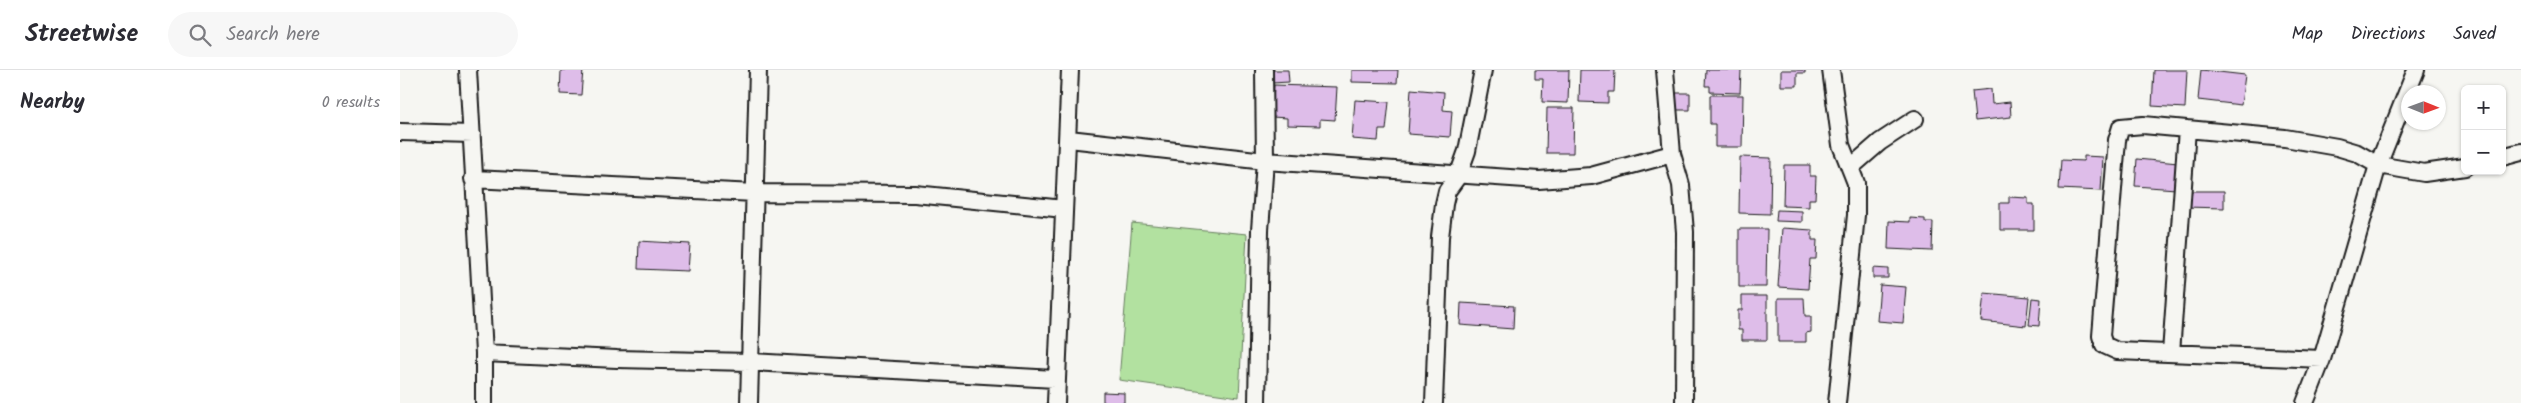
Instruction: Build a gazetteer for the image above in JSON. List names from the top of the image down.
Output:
{
  "north": "right",
  "page": {
    "header": "Streetwise",
    "search": "Search here",
    "nav": ["Map", "Directions", "Saved"],
    "heading": ["Nearby", "0 results"],
    "map_buttons": ["+", "−"]
  }
}
